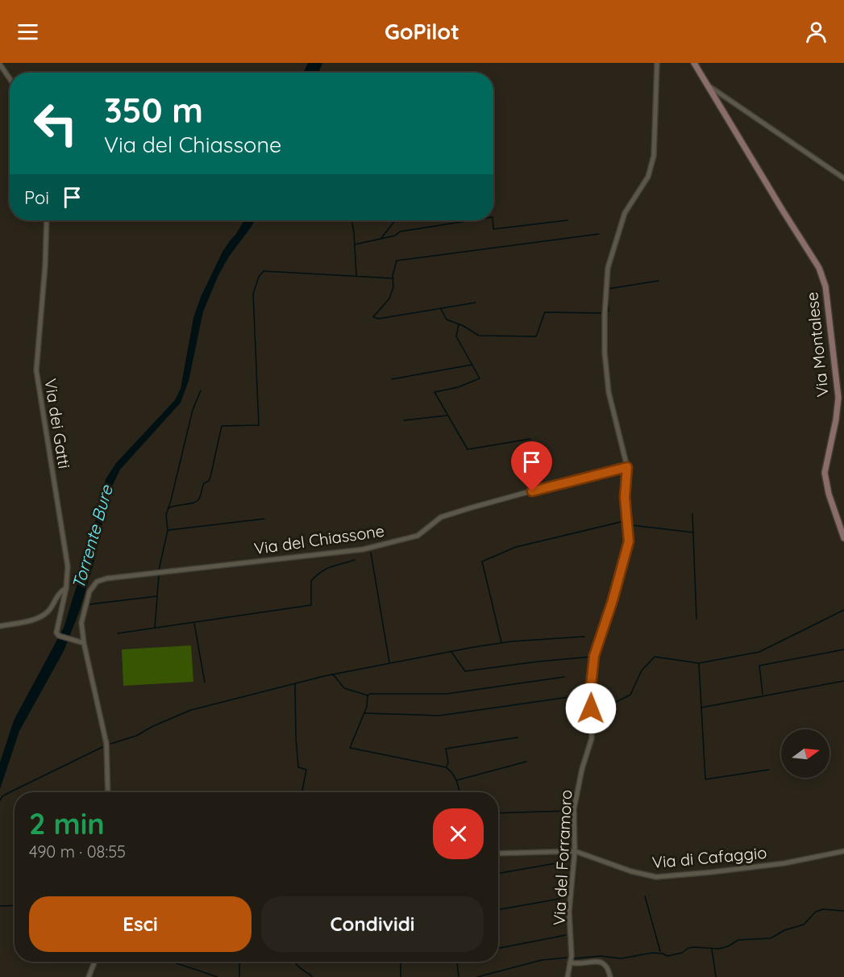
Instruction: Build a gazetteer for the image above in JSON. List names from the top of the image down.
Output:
{
  "streets": {
    "main road": ["Via Montalese"],
    "street": [
      "Via dei Gatti",
      "Via del Chiassone",
      "Via del Forramoro",
      "Via di Cafaggio"
    ]
  },
  "crossings": [
    ["Via dei Gatti", "Via del Chiassone"],
    ["Via del Chiassone", "Via del Forramoro"],
    ["Via del Forramoro", "Via di Cafaggio"]
  ],
  "water": ["Torrente Bure"],
  "north": "right",
  "page": {
    "header": "GoPilot",
    "turn": ["350 m", "Via del Chiassone"],
    "then": "Poi",
    "heading": ["2 min", "490 m · 08:55"],
    "buttons": ["Esci", "Condividi"]
  }
}
